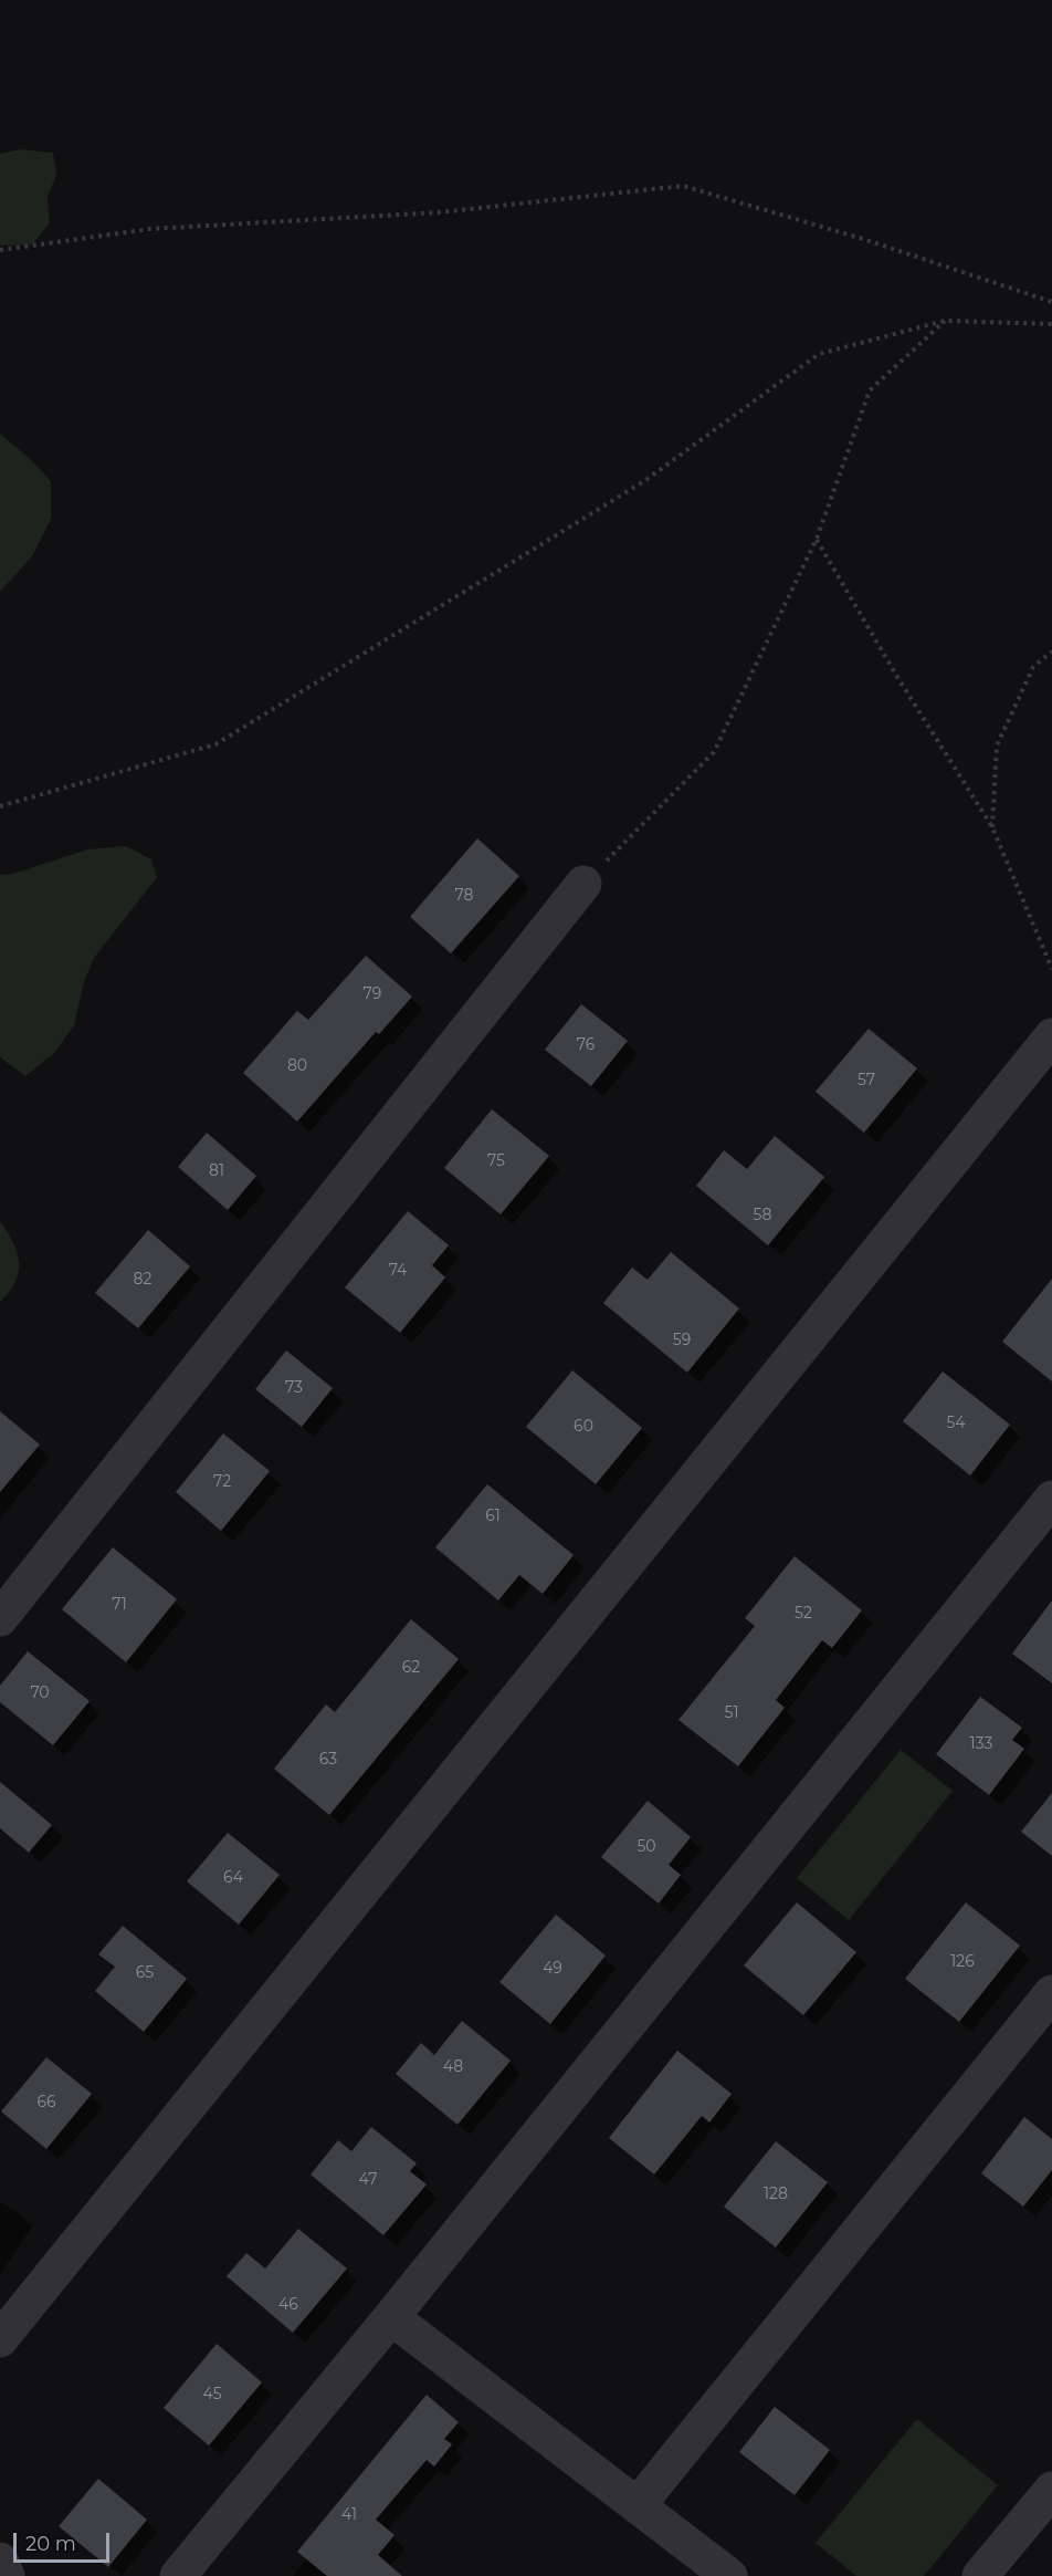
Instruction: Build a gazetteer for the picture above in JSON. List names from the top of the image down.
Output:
{
  "house_numbers": [
    "78",
    "79",
    "76",
    "80",
    "57",
    "75",
    "81",
    "58",
    "74",
    "82",
    "59",
    "73",
    "54",
    "60",
    "72",
    "61",
    "71",
    "52",
    "62",
    "70",
    "51",
    "133",
    "63",
    "50",
    "64",
    "126",
    "49",
    "65",
    "48",
    "66",
    "47",
    "128",
    "46",
    "45",
    "41"
  ],
  "scale_bar": "20 m"
}
